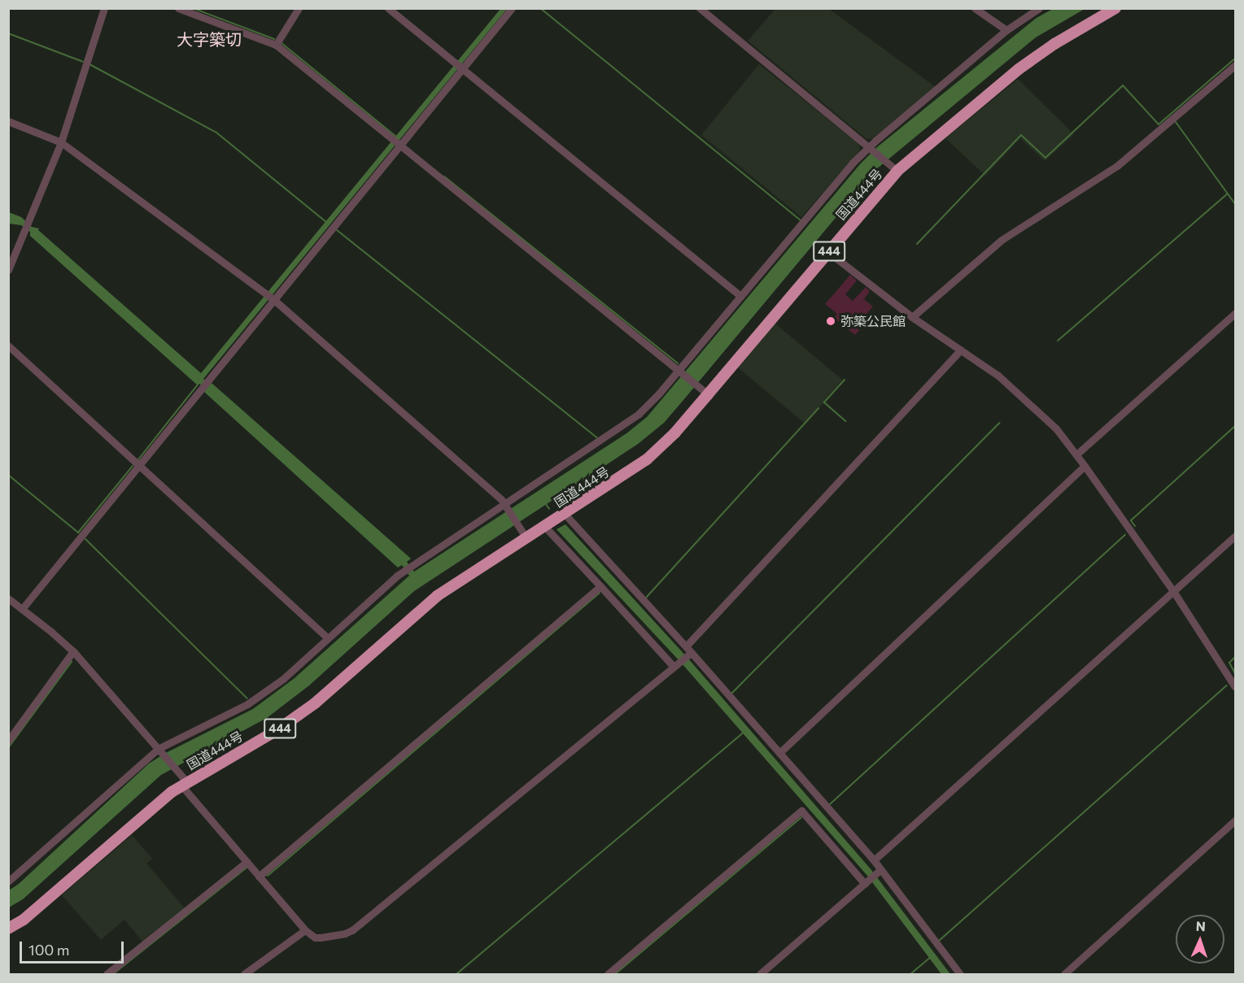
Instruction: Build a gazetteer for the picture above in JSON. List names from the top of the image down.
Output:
{
  "streets": {
    "highway": ["国道444号", "444"]
  },
  "districts": ["大字築切"],
  "places": ["弥築公民館"],
  "scale_bar": "100 m",
  "north": "top"
}
